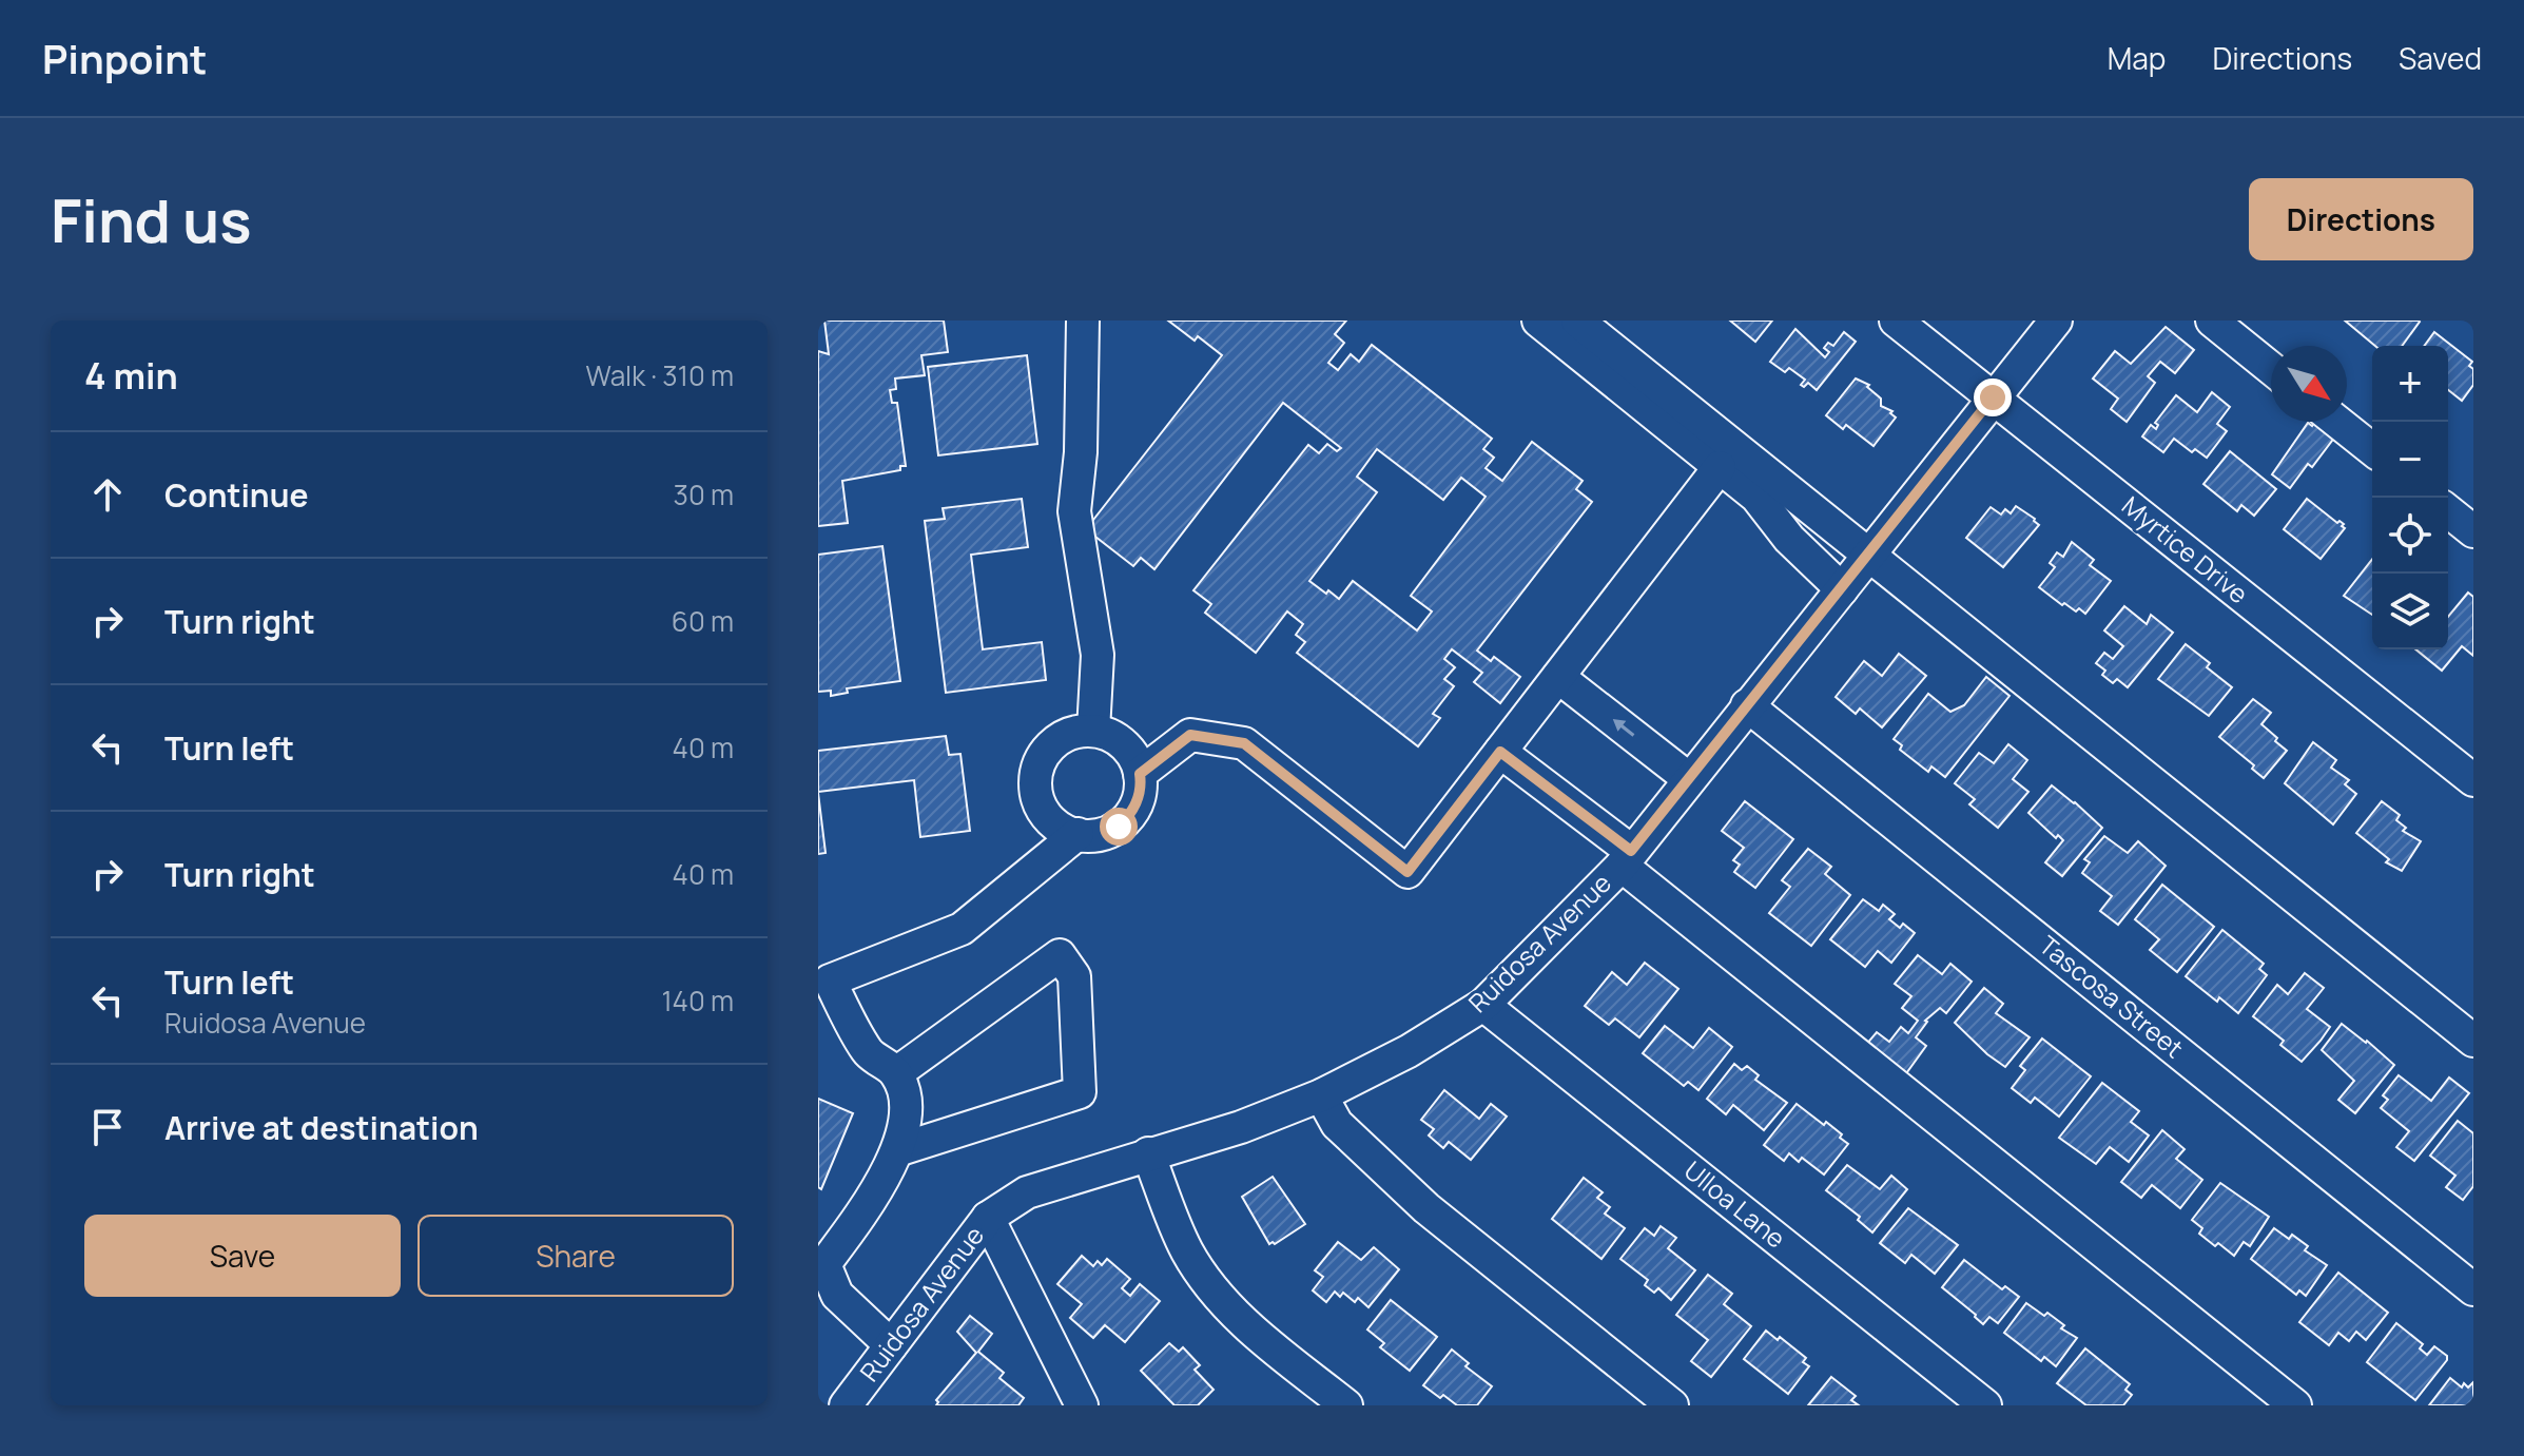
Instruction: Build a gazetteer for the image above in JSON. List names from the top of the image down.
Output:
{
  "streets": {
    "street": [
      "Myrtice Drive",
      "Ruidosa Avenue",
      "Tascosa Street",
      "Ulloa Lane"
    ]
  },
  "crossings": [
    ["Myrtice Drive", "Ruidosa Avenue"],
    ["Ruidosa Avenue", "Tascosa Street"],
    ["Ruidosa Avenue", "Ulloa Lane"]
  ],
  "north": "bottom right",
  "page": {
    "header": "Pinpoint",
    "nav": ["Map", "Directions", "Saved"],
    "buttons": [
      "Directions",
      ["Save", "Share"]
    ],
    "title": "Find us",
    "heading": ["4 min", "Walk · 310 m"],
    "map_buttons": ["+", "−"],
    "list": [
      ["Continue", "30 m"],
      ["Turn right", "60 m"],
      ["Turn left", "40 m"],
      ["Turn right", "40 m"],
      ["Turn left", "Ruidosa Avenue", "140 m"],
      "Arrive at destination"
    ]
  }
}
